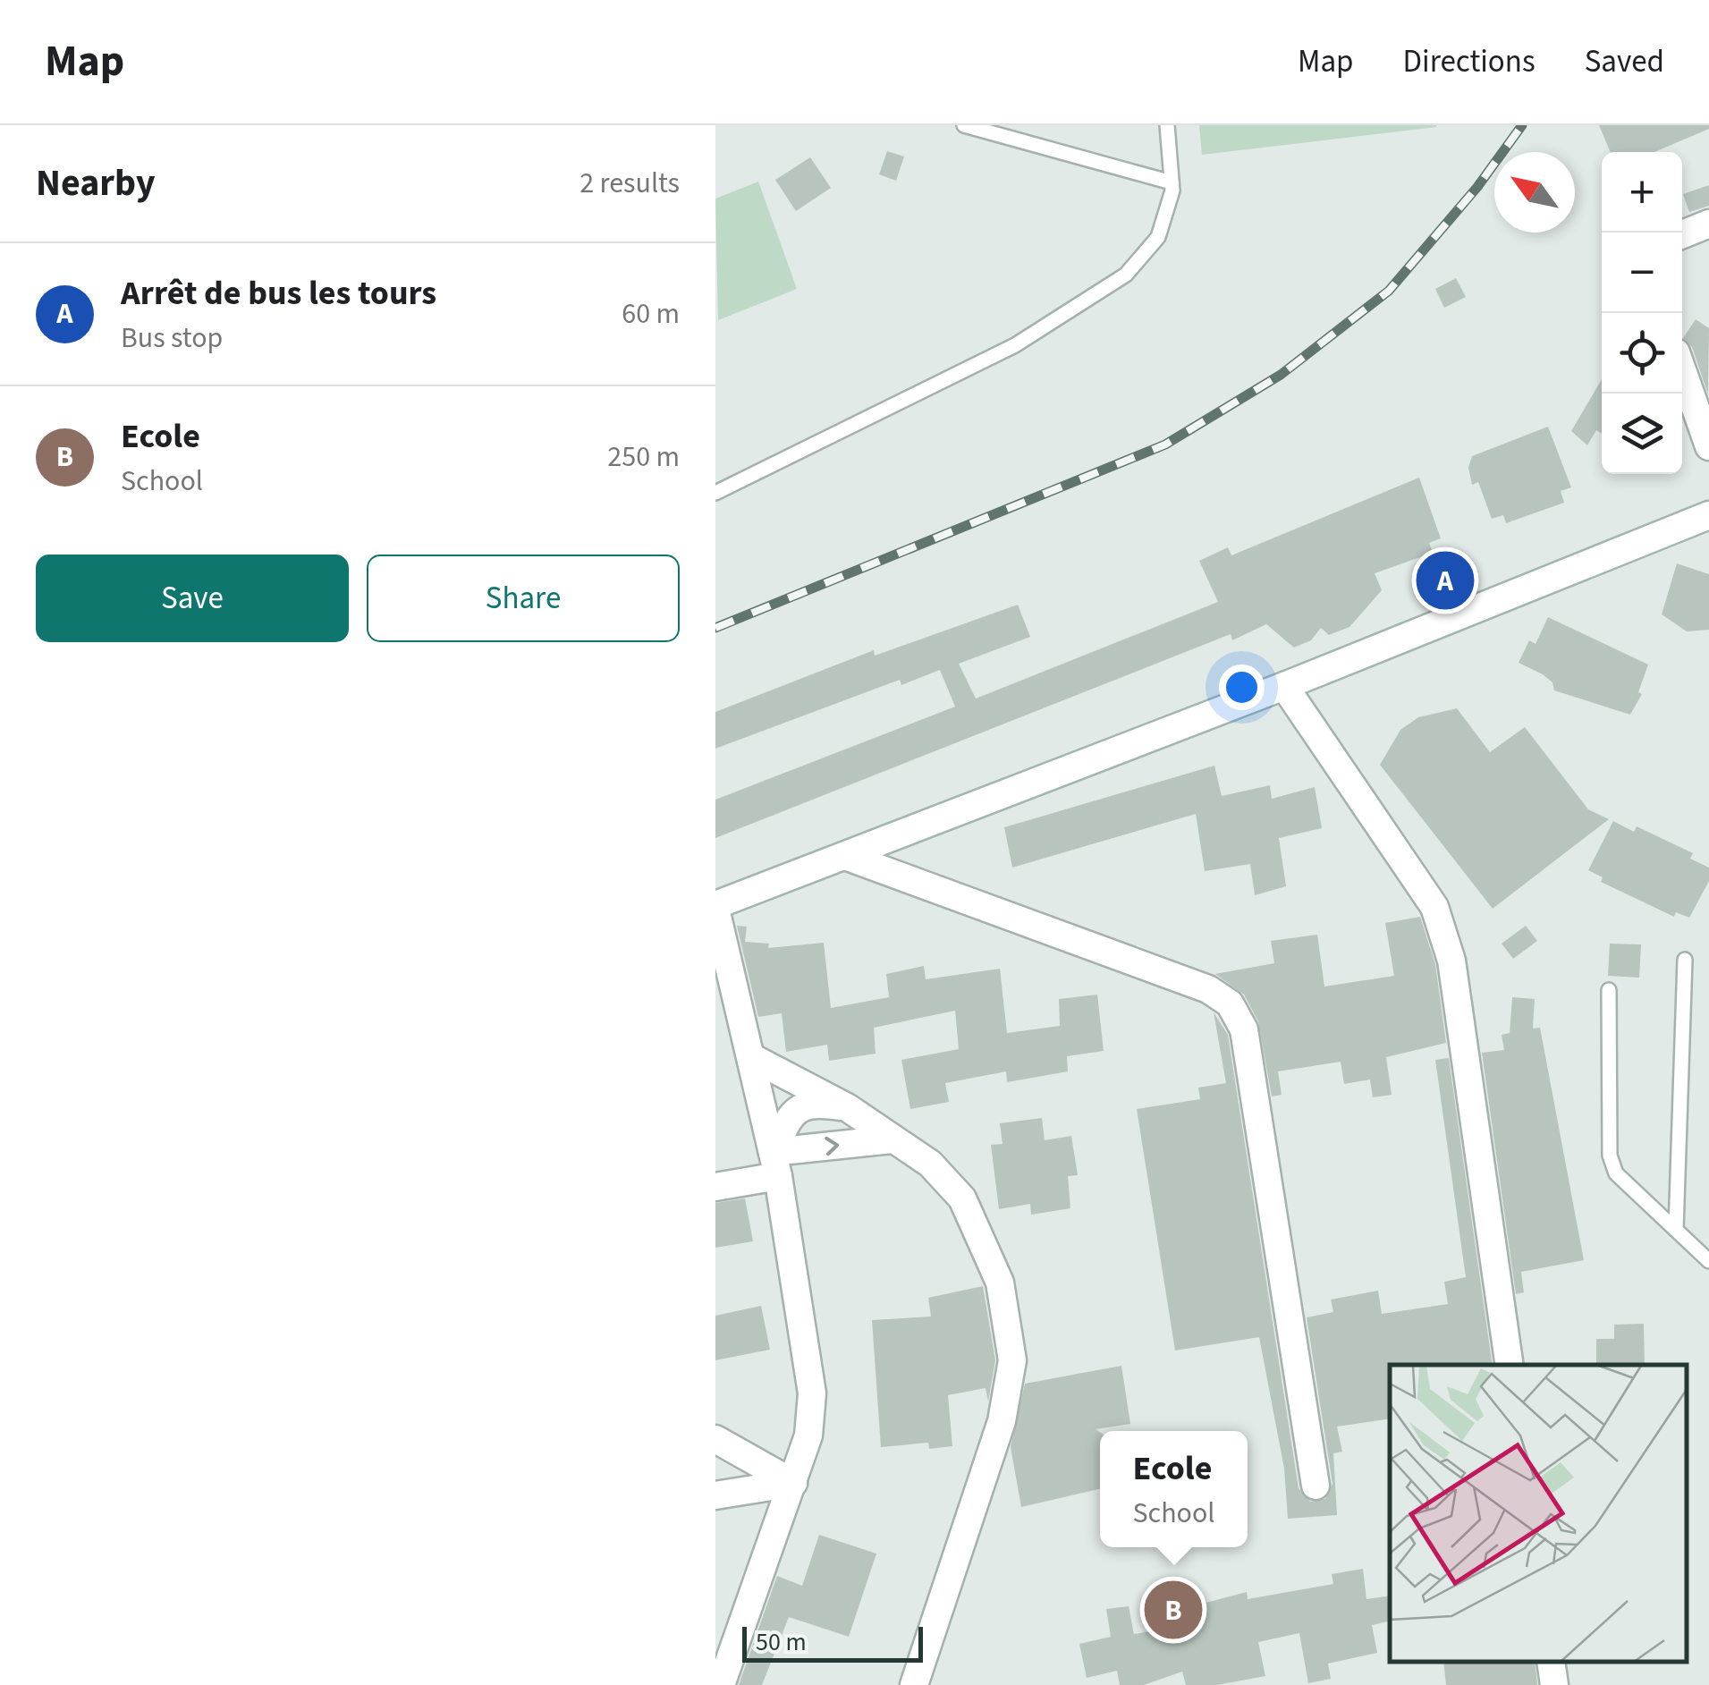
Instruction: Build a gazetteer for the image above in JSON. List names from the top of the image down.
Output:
{
  "scale_bar": "50 m",
  "north": "top left",
  "page": {
    "header": "Map",
    "nav": ["Map", "Directions", "Saved"],
    "heading": ["Nearby", "2 results"],
    "map_buttons": ["+", "−"],
    "list": [
      {
        "mark": "A",
        "name": "Arrêt de bus les tours",
        "note": "Bus stop",
        "value": "60 m"
      },
      {
        "mark": "B",
        "name": "Ecole",
        "note": "School",
        "value": "250 m"
      }
    ],
    "buttons": ["Save", "Share"],
    "pins": ["A", "B"],
    "popup": ["Ecole", "School"],
    "scale": "50 m"
  }
}
